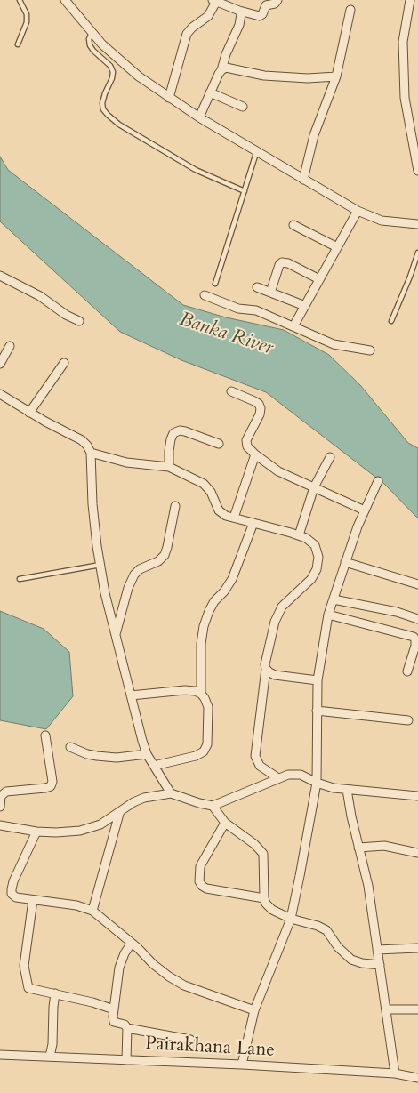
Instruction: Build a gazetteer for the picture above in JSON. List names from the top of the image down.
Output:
{
  "streets": {
    "street": ["Pairakhana Lane"]
  },
  "water": ["Banka River"]
}
